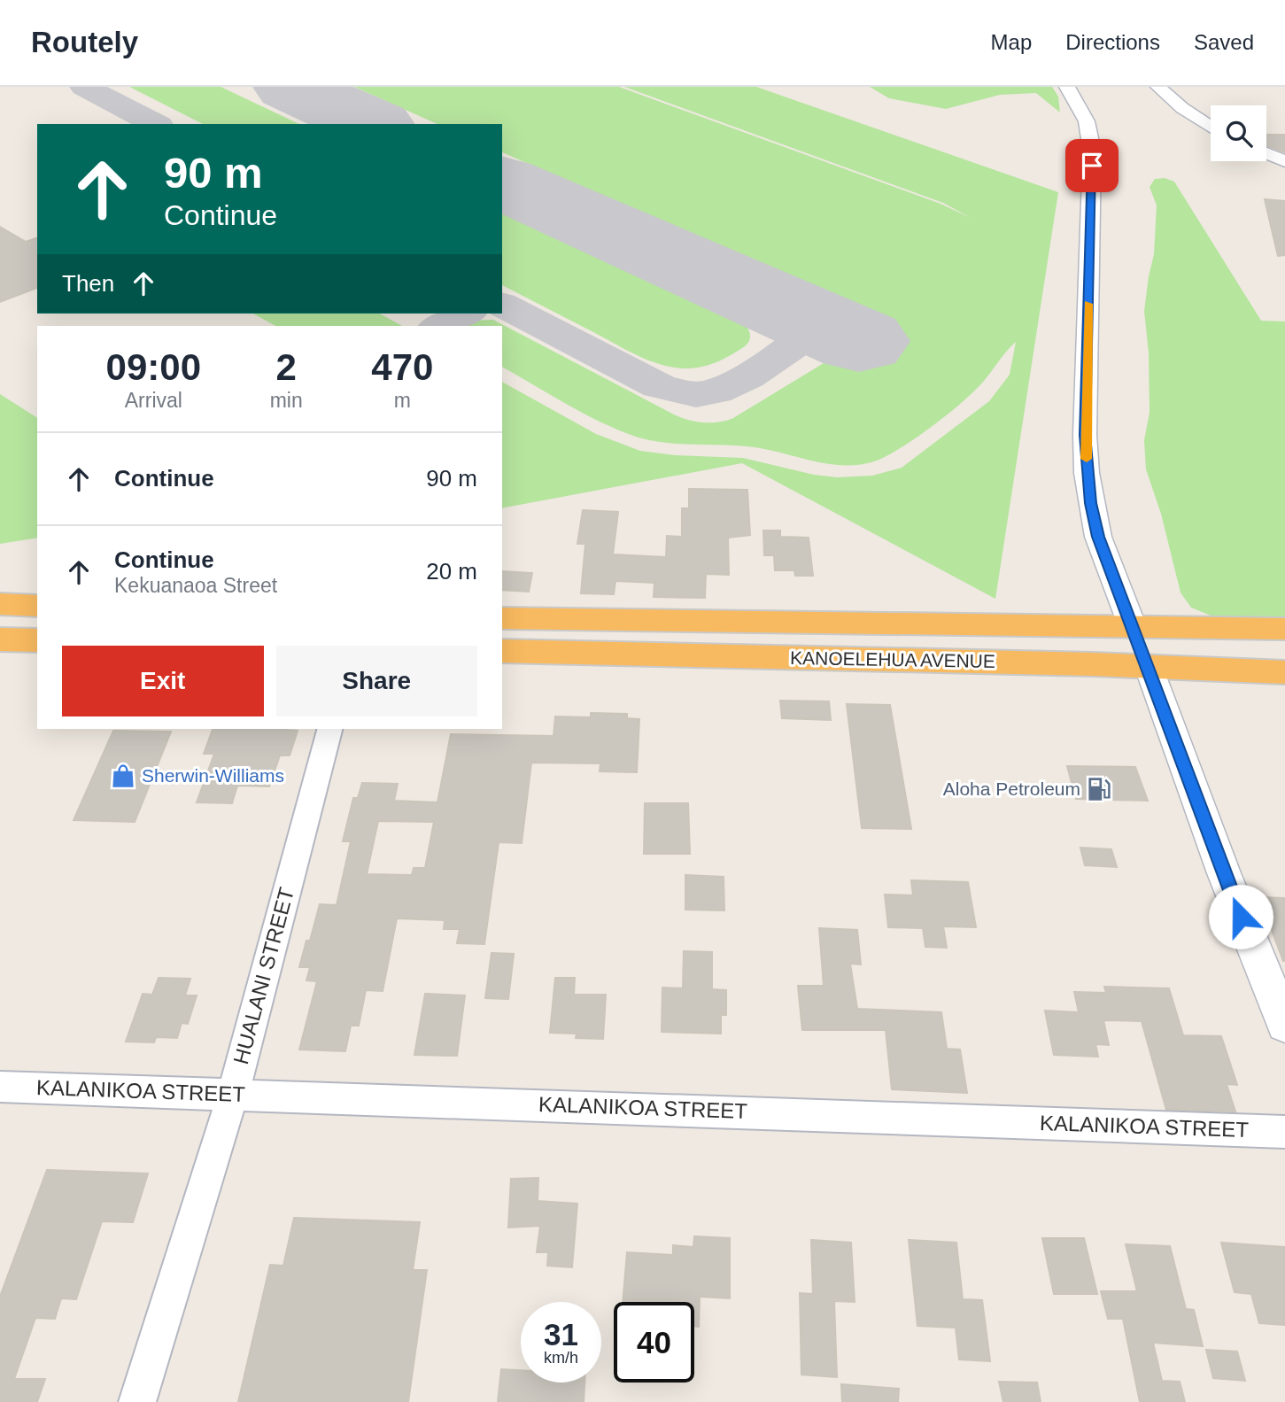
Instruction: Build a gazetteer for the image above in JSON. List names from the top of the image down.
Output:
{
  "streets": {
    "highway": ["KANOELEHUA AVENUE"],
    "street": ["HUALANI STREET", "KALANIKOA STREET"]
  },
  "crossings": [
    ["HUALANI STREET", "KALANIKOA STREET"]
  ],
  "places": {
    "shop": ["Sherwin-Williams"],
    "fuel station": ["Aloha Petroleum"]
  },
  "page": {
    "header": "Routely",
    "nav": ["Map", "Directions", "Saved"],
    "turn": ["90 m", "Continue"],
    "then": "Then",
    "eta": [
      "09:00",
      "Arrival",
      "2",
      "min",
      "470",
      "m"
    ],
    "list": [
      {
        "name": "Continue",
        "value": "90 m"
      },
      {
        "name": "Continue",
        "note": "Kekuanaoa Street",
        "value": "20 m"
      }
    ],
    "buttons": ["Exit", "Share"],
    "speed": "31 km/h",
    "limit": "40"
  }
}
